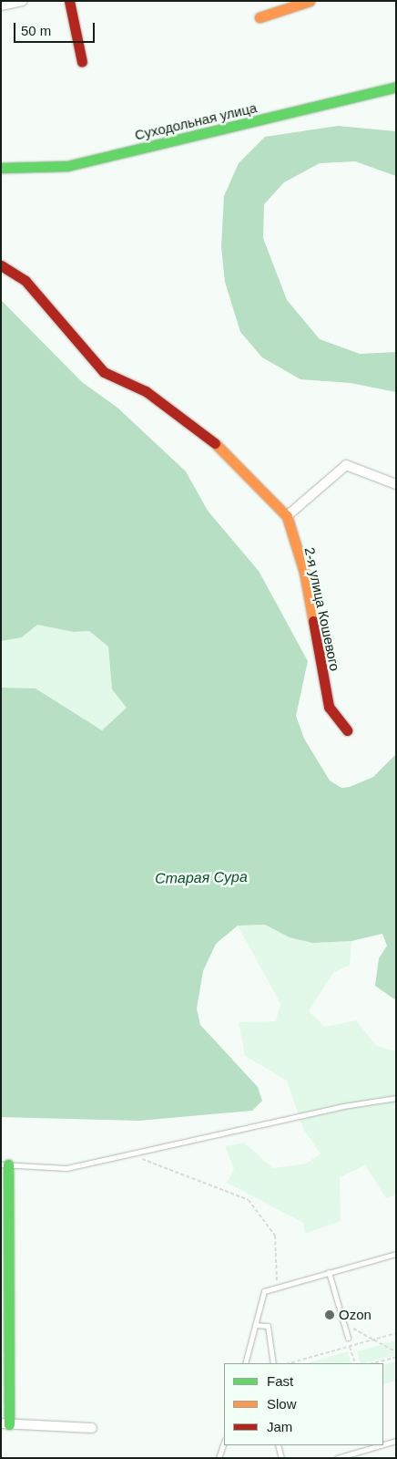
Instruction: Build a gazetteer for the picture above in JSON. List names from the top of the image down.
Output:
{
  "streets": {
    "street": ["Суходольная улица", "2-я улица Кошевого"]
  },
  "water": ["Старая Сура"],
  "places": ["Ozon"],
  "legend": ["Fast", "Slow", "Jam"],
  "scale_bar": "50 m"
}
